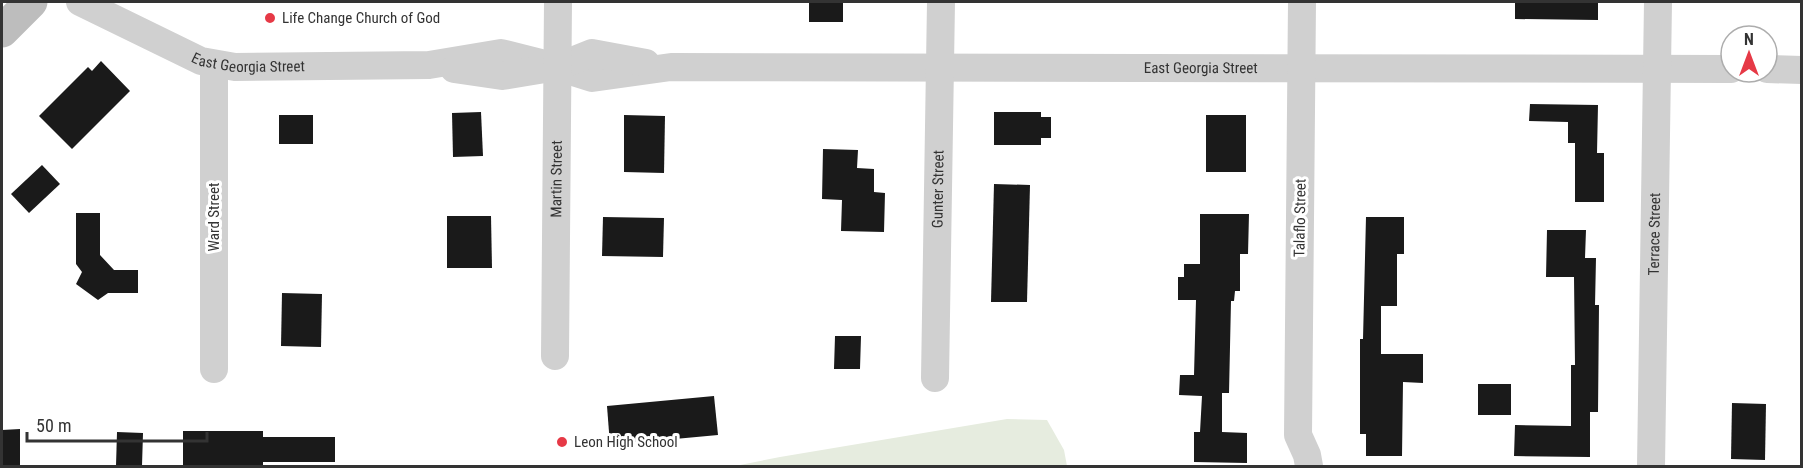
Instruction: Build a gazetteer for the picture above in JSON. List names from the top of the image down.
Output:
{
  "streets": {
    "street": [
      "East Georgia Street",
      "Martin Street",
      "Gunter Street",
      "Ward Street",
      "Talaflo Street",
      "Terrace Street"
    ]
  },
  "crossings": [
    ["East Georgia Street", "Martin Street"],
    ["East Georgia Street", "Gunter Street"],
    ["East Georgia Street", "Ward Street"],
    ["East Georgia Street", "Talaflo Street"],
    ["East Georgia Street", "Terrace Street"]
  ],
  "places": ["Life Change Church of God", "Leon High School"],
  "scale_bar": "50 m",
  "north": "top"
}
